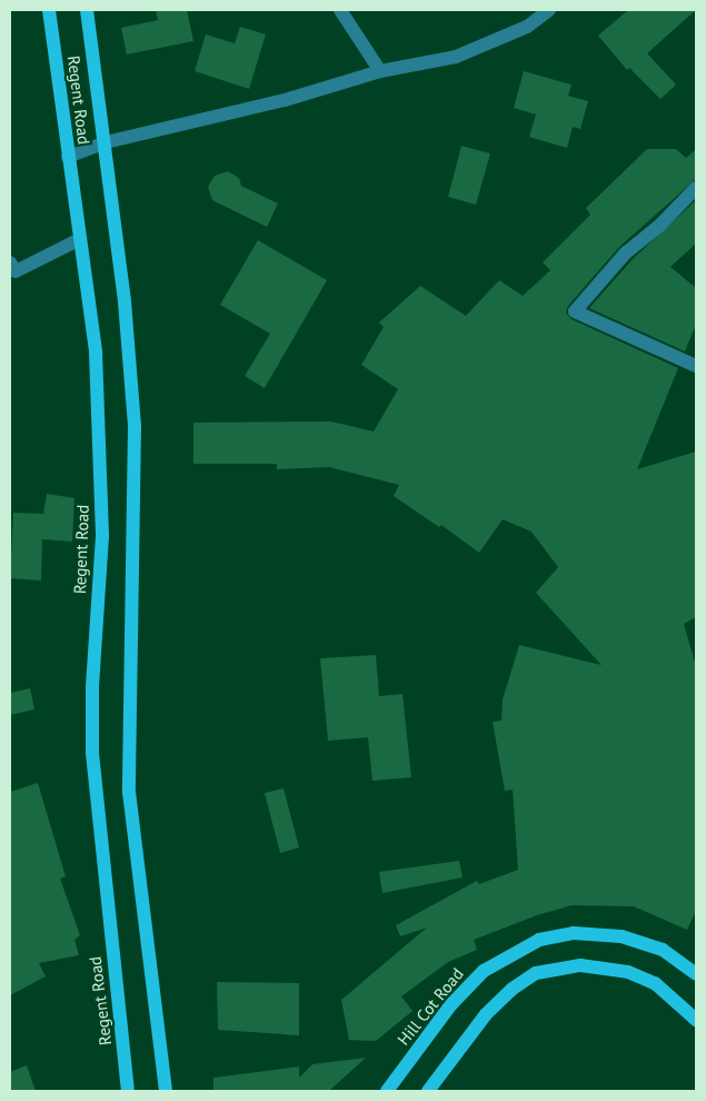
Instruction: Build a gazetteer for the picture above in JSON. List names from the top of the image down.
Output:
{
  "streets": {
    "main road": ["Regent Road", "Hill Cot Road"]
  }
}
